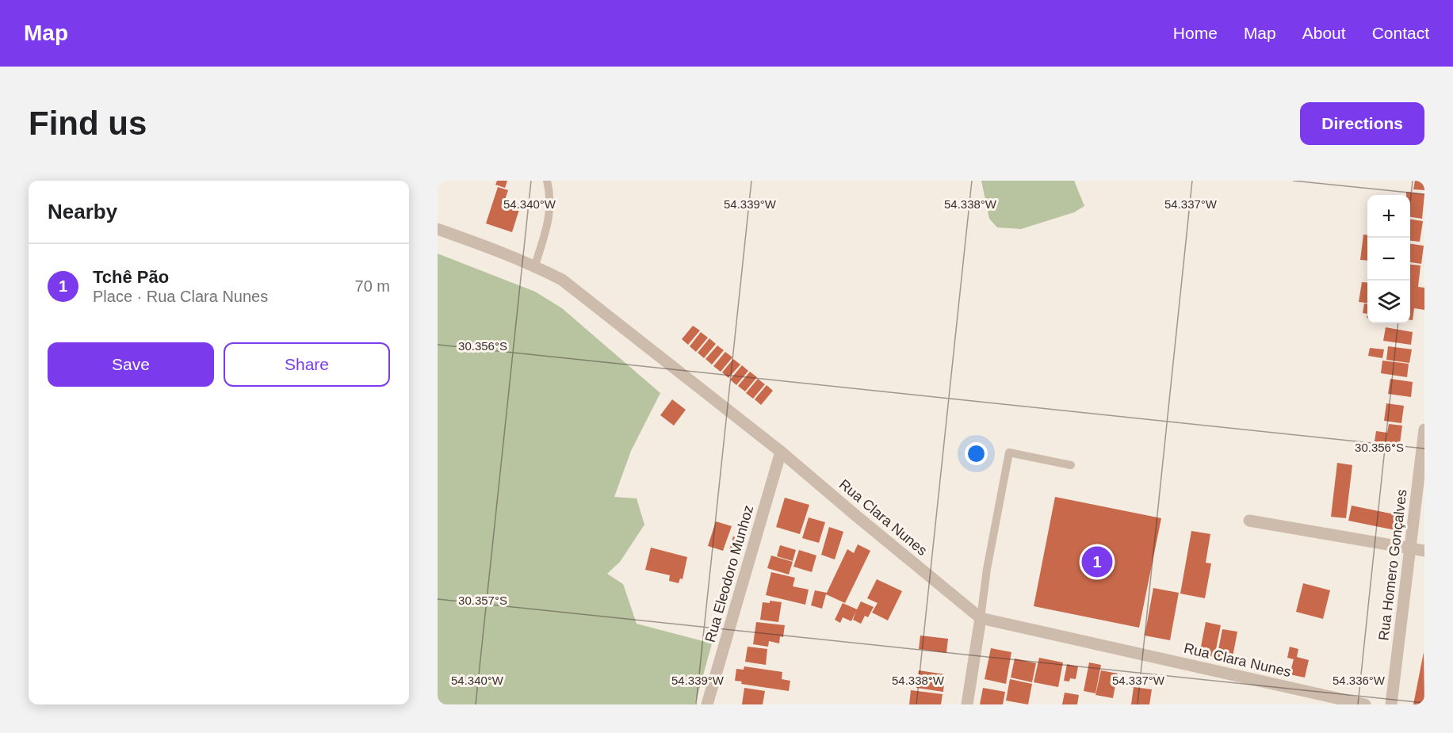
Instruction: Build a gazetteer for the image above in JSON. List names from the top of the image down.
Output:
{
  "streets": {
    "street": ["Rua Clara Nunes", "Rua Homero Gonçalves", "Rua Eleodoro Munhoz"]
  },
  "crossings": [
    ["Rua Clara Nunes", "Rua Eleodoro Munhoz"]
  ],
  "page": {
    "header": "Map",
    "nav": [
      "Home",
      "Map",
      "About",
      "Contact"
    ],
    "buttons": [
      "Directions",
      ["Save", "Share"]
    ],
    "title": "Find us",
    "heading": "Nearby",
    "map_buttons": ["+", "−"],
    "list": [
      {
        "mark": "1",
        "name": "Tchê Pão",
        "note": "Place · Rua Clara Nunes",
        "value": "70 m"
      }
    ],
    "pins": "1"
  },
  "coordinates": [
    "54.340°W",
    "54.339°W",
    "54.338°W",
    "54.337°W",
    "30.356°S",
    "30.357°S",
    "54.336°W"
  ]
}
